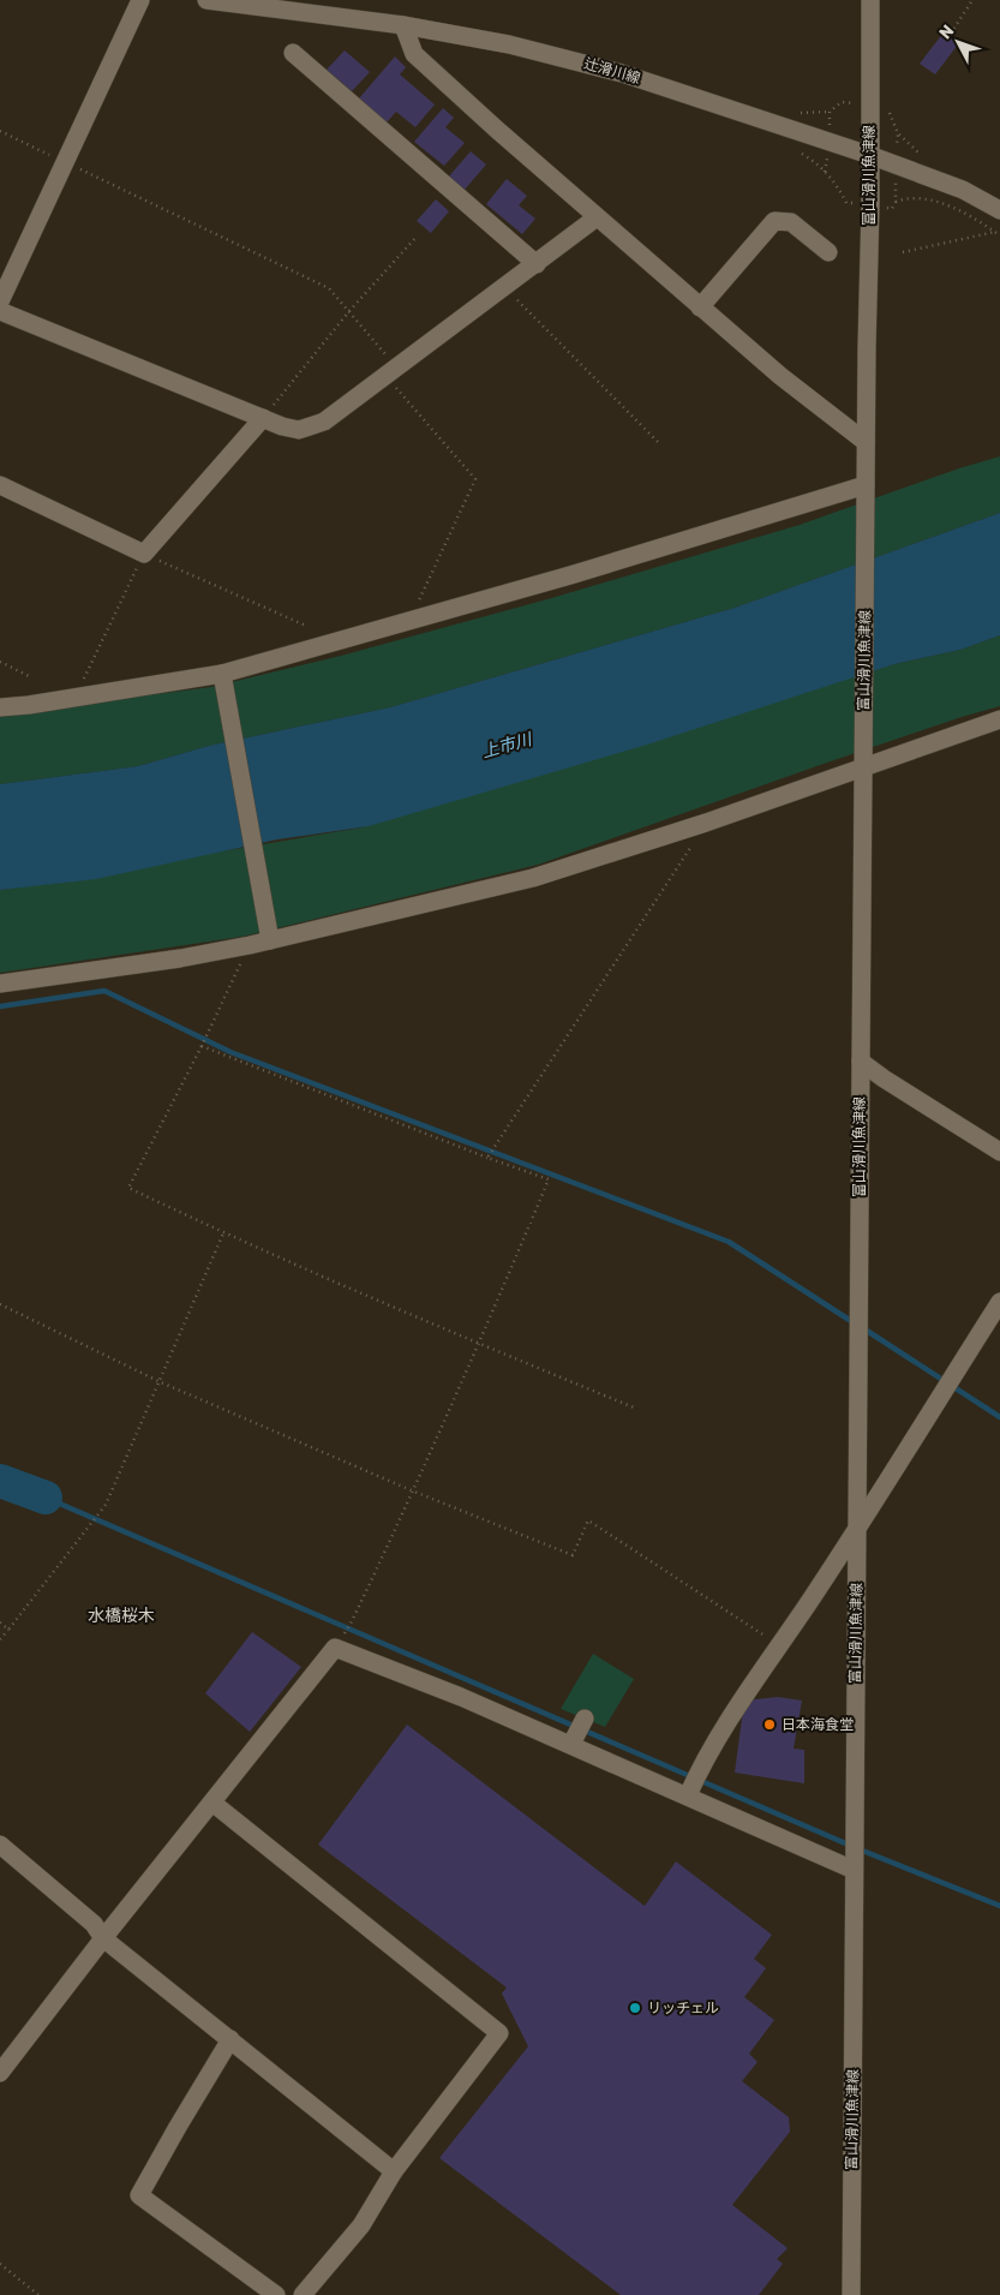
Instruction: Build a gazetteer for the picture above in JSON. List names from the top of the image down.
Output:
{
  "streets": {
    "street": ["辻滑川線", "富山滑川魚津線"]
  },
  "crossings": [
    ["辻滑川線", "富山滑川魚津線"]
  ],
  "districts": ["水橋桜木"],
  "water": ["上市川"],
  "places": ["日本海食堂", "リッチェル"],
  "north": "top left"
}
